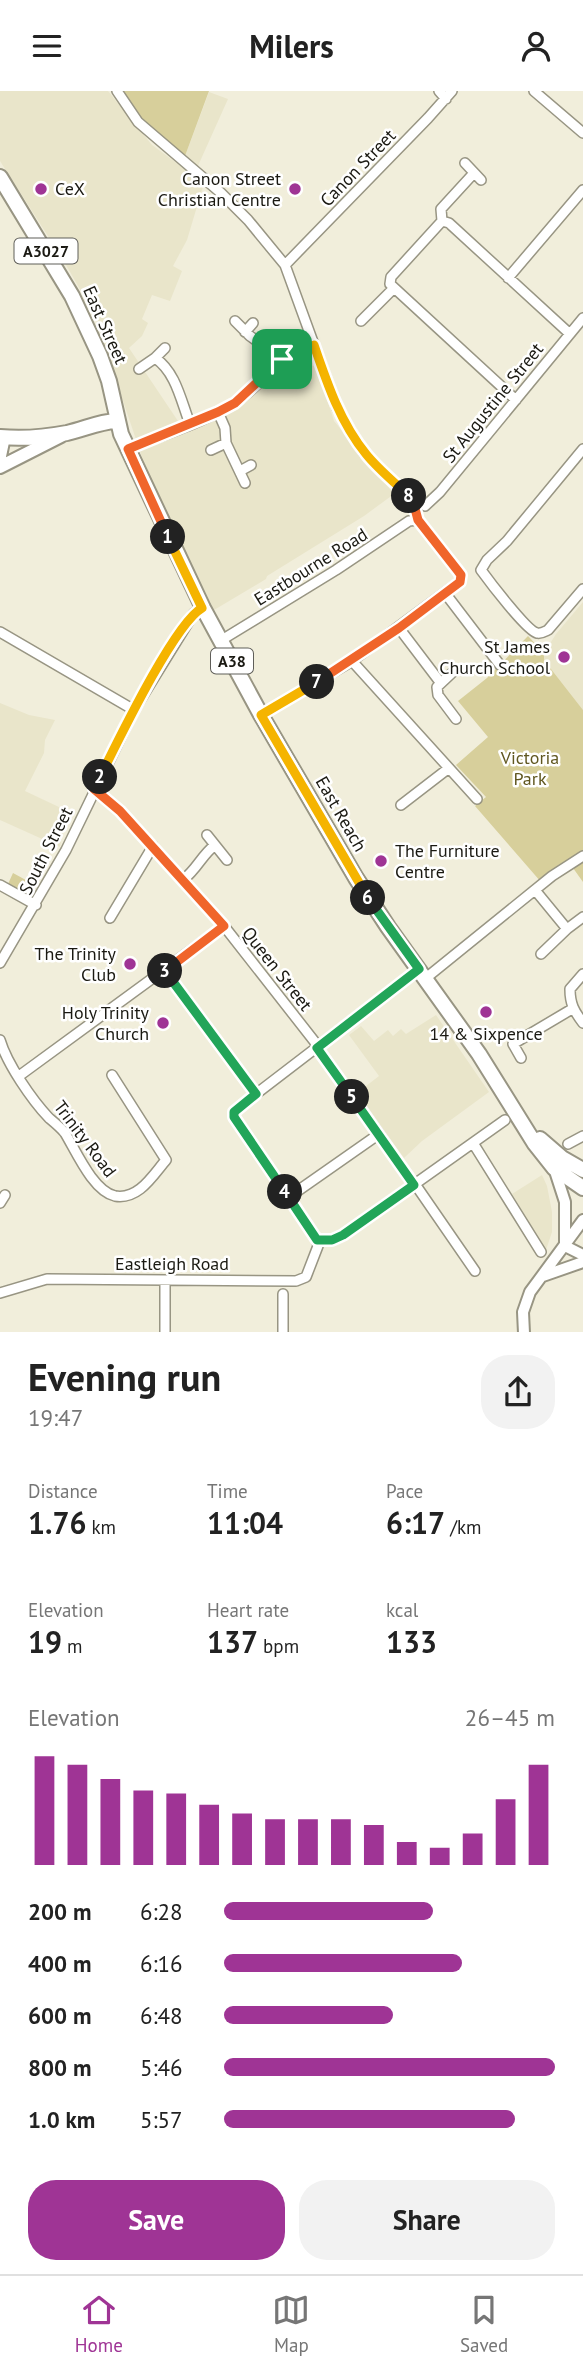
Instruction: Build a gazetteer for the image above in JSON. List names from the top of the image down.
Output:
{
  "streets": {
    "main road": [
      "A3027",
      "East Street",
      "A38",
      "East Reach"
    ],
    "street": [
      "Canon Street",
      "St Augustine Street",
      "Eastbourne Road",
      "South Street",
      "Queen Street",
      "Trinity Road",
      "Eastleigh Road"
    ]
  },
  "crossings": [
    ["East Street", "East Reach"],
    ["Eastbourne Road", "East Reach"],
    ["A38", "East Reach"],
    ["East Reach", "South Street"],
    ["South Street", "Queen Street"]
  ],
  "parks": ["Victoria Park"],
  "places": [
    "CeX",
    "Canon Street Christian Centre",
    "St James Church School",
    "The Furniture Centre",
    "The Trinity Club",
    "14 & Sixpence",
    "Holy Trinity Church"
  ],
  "page": {
    "header": "Milers",
    "pins": [
      "8",
      "1",
      "7",
      "2",
      "6",
      "3",
      "5",
      "4"
    ],
    "heading": ["Evening run", "19:47"],
    "stats": [
      ["Distance", "1.76 km"],
      ["Time", "11:04"],
      ["Pace", "6:17 /km"],
      ["Elevation", "19 m"],
      ["Heart rate", "137 bpm"],
      ["kcal", "133"]
    ],
    "chart": ["Elevation", "26–45 m"],
    "list": [
      {
        "name": "200 m",
        "note": "6:28"
      },
      {
        "name": "400 m",
        "note": "6:16"
      },
      {
        "name": "600 m",
        "note": "6:48"
      },
      {
        "name": "800 m",
        "note": "5:46"
      },
      {
        "name": "1.0 km",
        "note": "5:57"
      }
    ],
    "buttons": ["Save", "Share"],
    "tabs": ["Home", "Map", "Saved"]
  }
}
